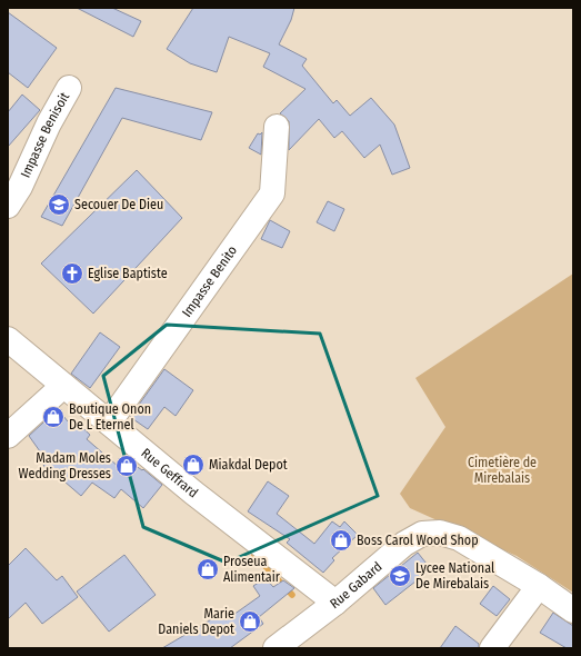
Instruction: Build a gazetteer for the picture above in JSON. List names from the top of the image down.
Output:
{
  "streets": {
    "street": [
      "Impasse Benisoit",
      "Impasse Benito",
      "Rue Geffrard",
      "Rue Gabard"
    ]
  },
  "crossings": [
    ["Impasse Benito", "Rue Geffrard"],
    ["Rue Geffrard", "Rue Gabard"]
  ],
  "parks": ["Cimetière de Mirebalais"],
  "places": {
    "school or university": ["Secouer De Dieu", "Lycee National De Mirebalais"],
    "church": ["Eglise Baptiste"],
    "shop": [
      "Boutique Onon De L Eternel",
      "Miakdal Depot",
      "Madam Moles Wedding Dresses",
      "Boss Carol Wood Shop",
      "Proseua Alimentair",
      "Marie Daniels Depot"
    ]
  }
}
